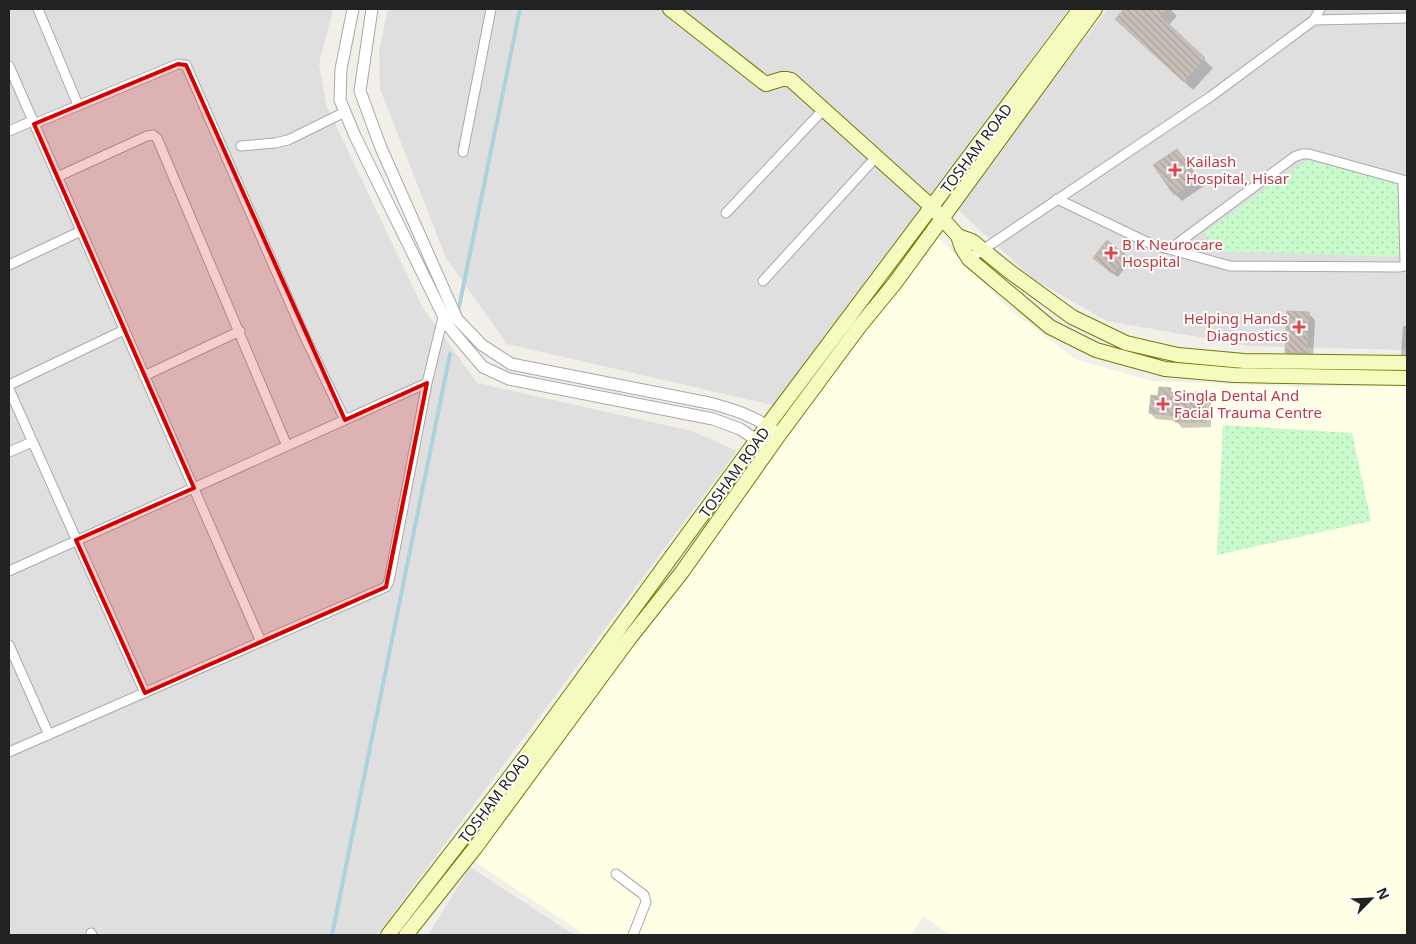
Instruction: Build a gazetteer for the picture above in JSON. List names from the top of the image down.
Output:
{
  "streets": {
    "main road": ["TOSHAM ROAD"]
  },
  "places": {
    "health": [
      "Kailash Hospital, Hisar",
      "B K Neurocare Hospital",
      "Helping Hands Diagnostics",
      "Singla Dental And Facial Trauma Centre"
    ]
  },
  "north": "top right"
}
